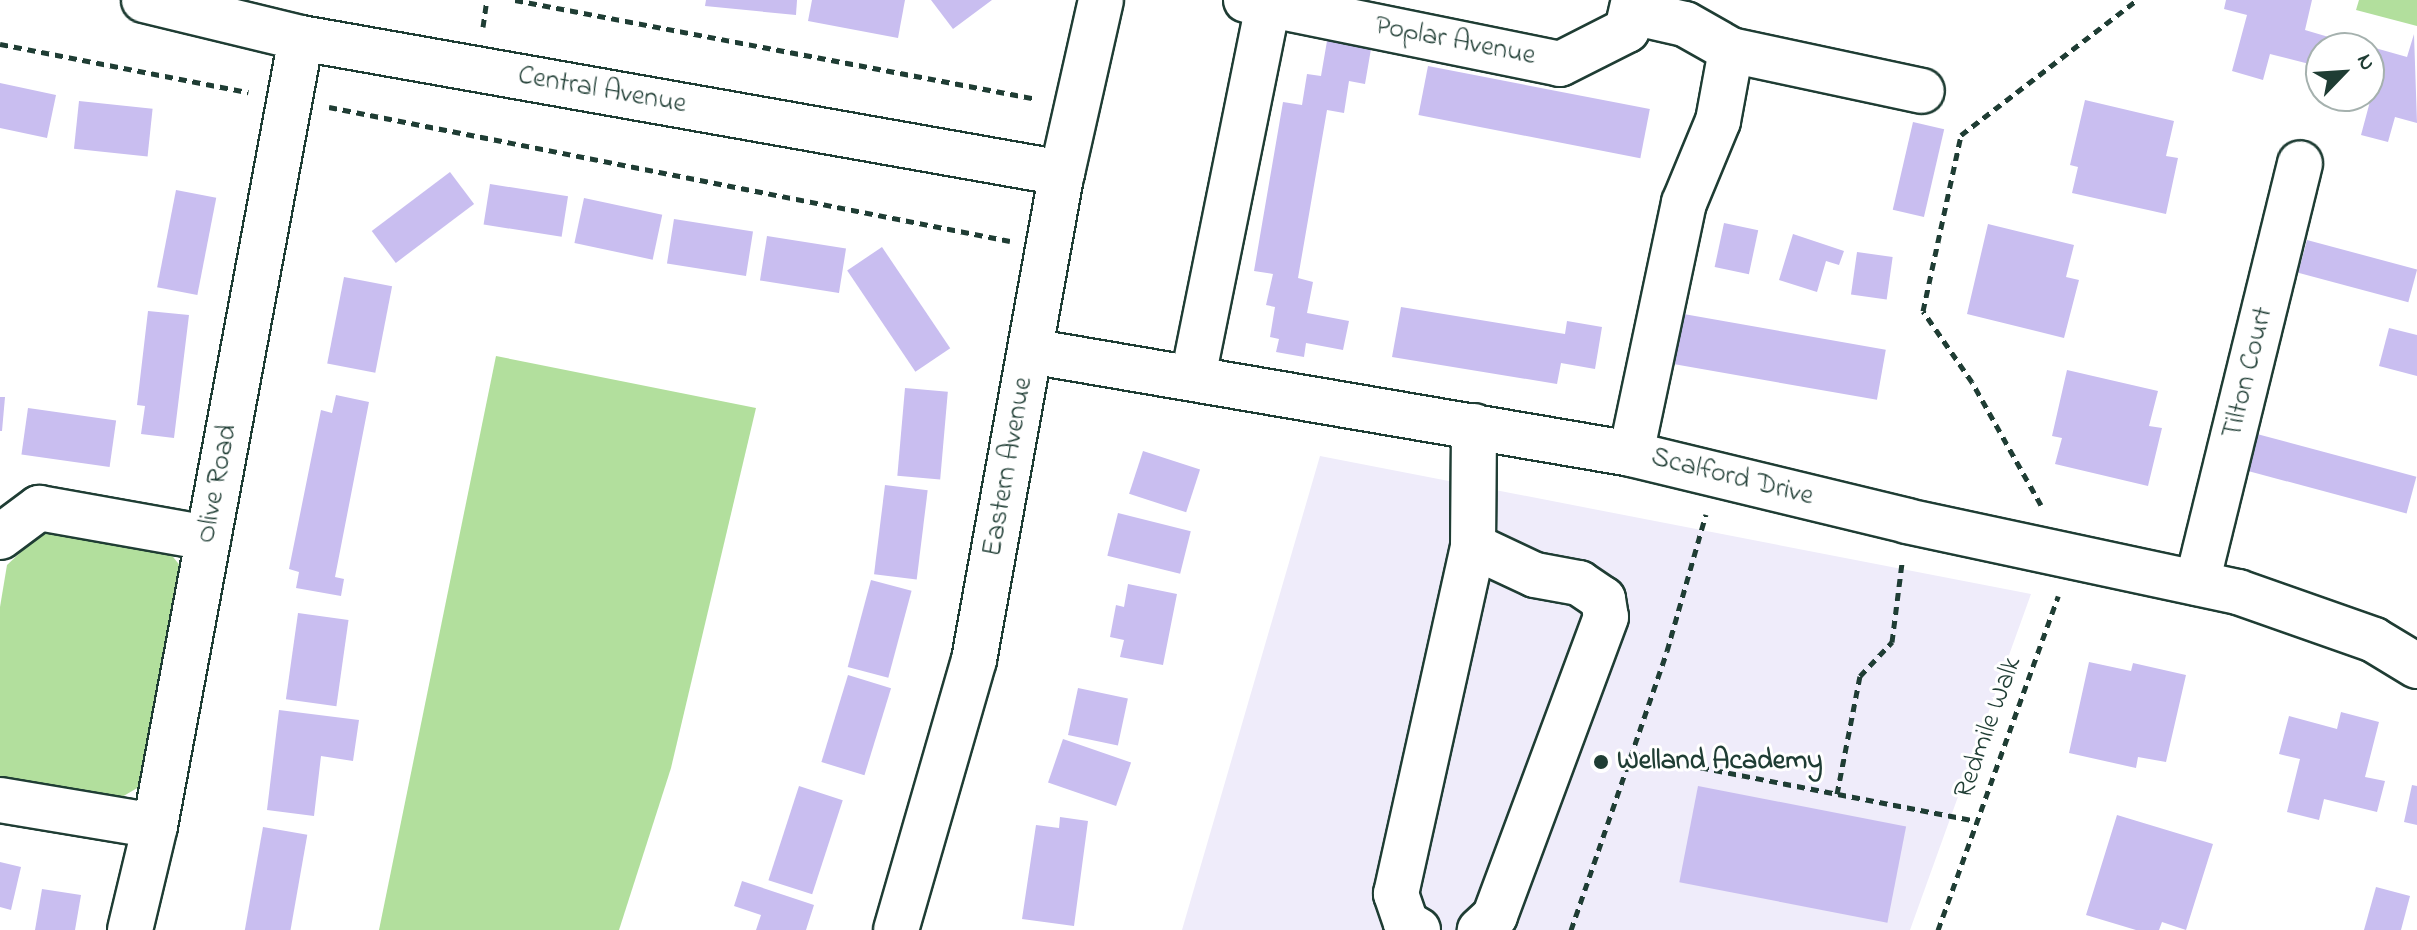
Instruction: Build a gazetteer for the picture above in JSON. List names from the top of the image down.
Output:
{
  "streets": {
    "street": [
      "Poplar Avenue",
      "Central Avenue",
      "Tilton Court",
      "Eastern Avenue",
      "Scalford Drive",
      "Olive Road"
    ],
    "path": ["Redmile Walk"]
  },
  "crossings": [
    ["Central Avenue", "Eastern Avenue"],
    ["Central Avenue", "Olive Road"],
    ["Tilton Court", "Scalford Drive"],
    ["Eastern Avenue", "Scalford Drive"],
    ["Scalford Drive", "Redmile Walk"]
  ],
  "places": ["Welland Academy"],
  "north": "top right"
}
